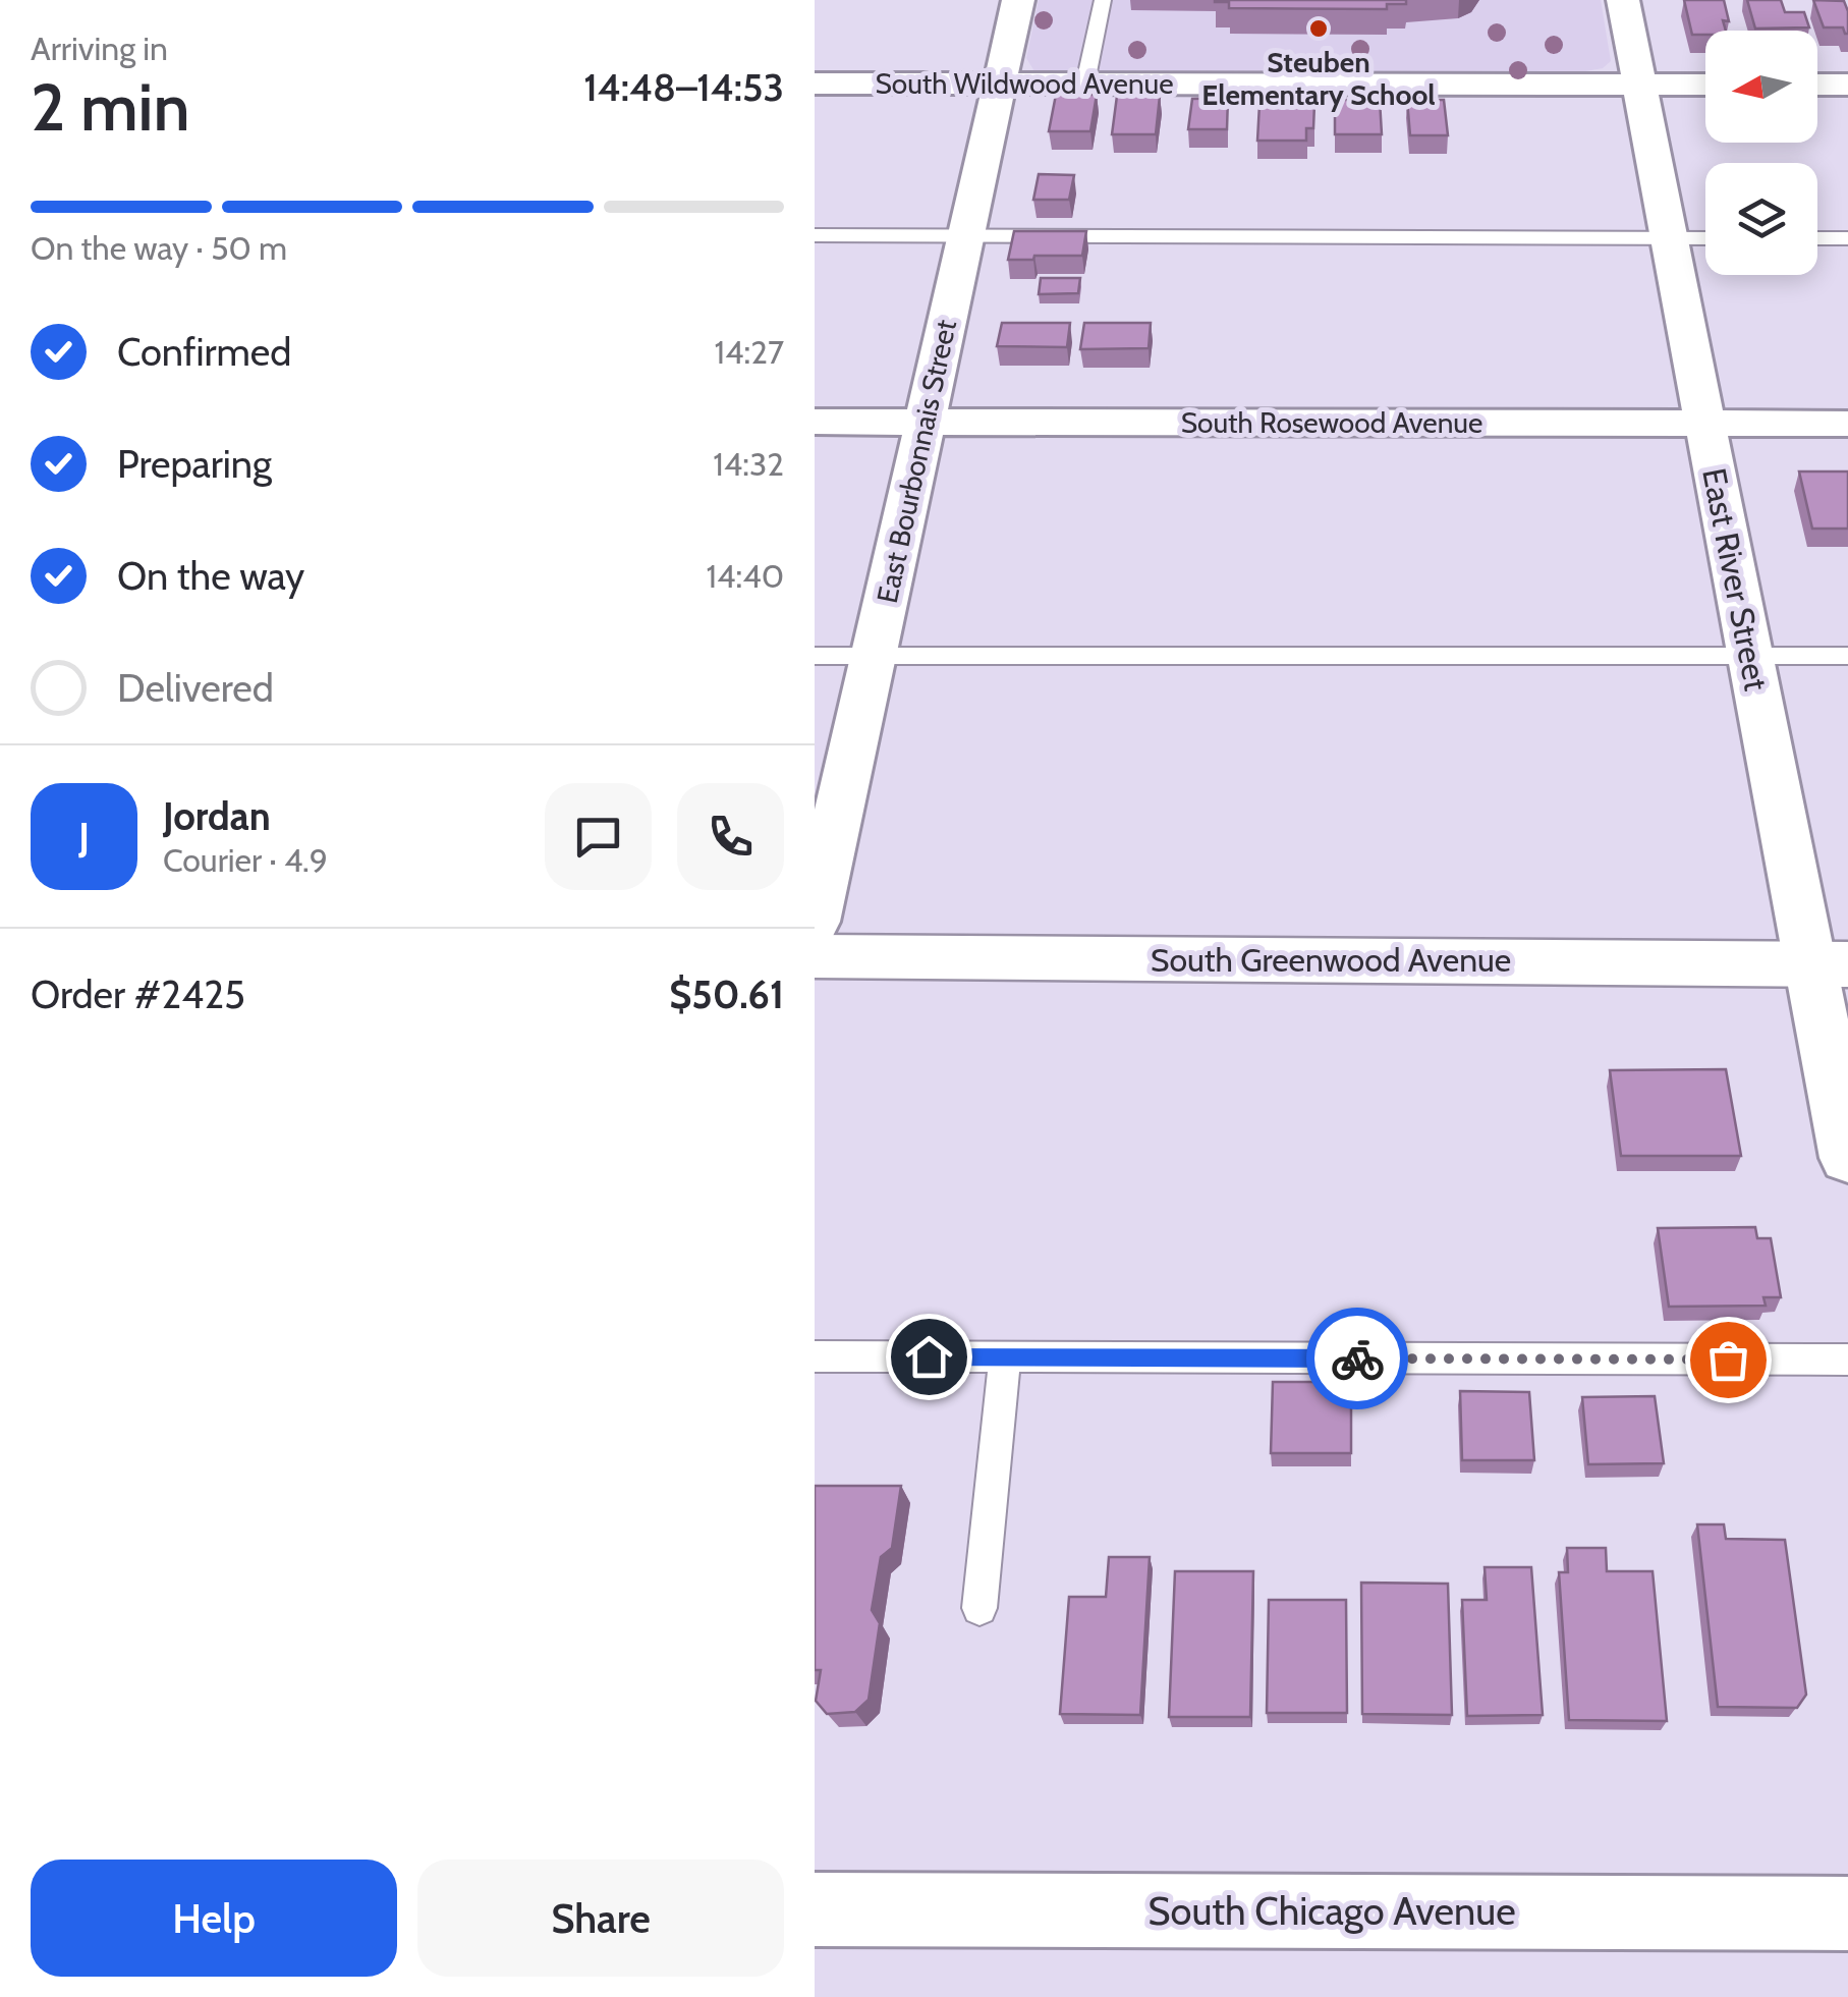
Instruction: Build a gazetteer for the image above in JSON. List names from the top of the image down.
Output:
{
  "streets": {
    "street": [
      "South Wildwood Avenue",
      "South Rosewood Avenue",
      "East Bourbonnais Street",
      "East River Street",
      "South Greenwood Avenue",
      "South Chicago Avenue"
    ]
  },
  "crossings": [
    ["South Wildwood Avenue", "East Bourbonnais Street"],
    ["South Wildwood Avenue", "East River Street"],
    ["South Rosewood Avenue", "East Bourbonnais Street"],
    ["South Rosewood Avenue", "East River Street"],
    ["East River Street", "South Greenwood Avenue"]
  ],
  "places": ["Steuben Elementary School"],
  "north": "left",
  "page": {
    "heading": ["2 min", "Arriving in", "14:48–14:53"],
    "panel": [
      "Jordan",
      "Courier · 4.9",
      "Order #2425",
      "$50.61"
    ],
    "bar": "On the way · 50 m",
    "list": [
      ["Confirmed", "14:27"],
      ["Preparing", "14:32"],
      ["On the way", "14:40"],
      "Delivered"
    ],
    "round": "J",
    "buttons": ["Help", "Share"]
  }
}
